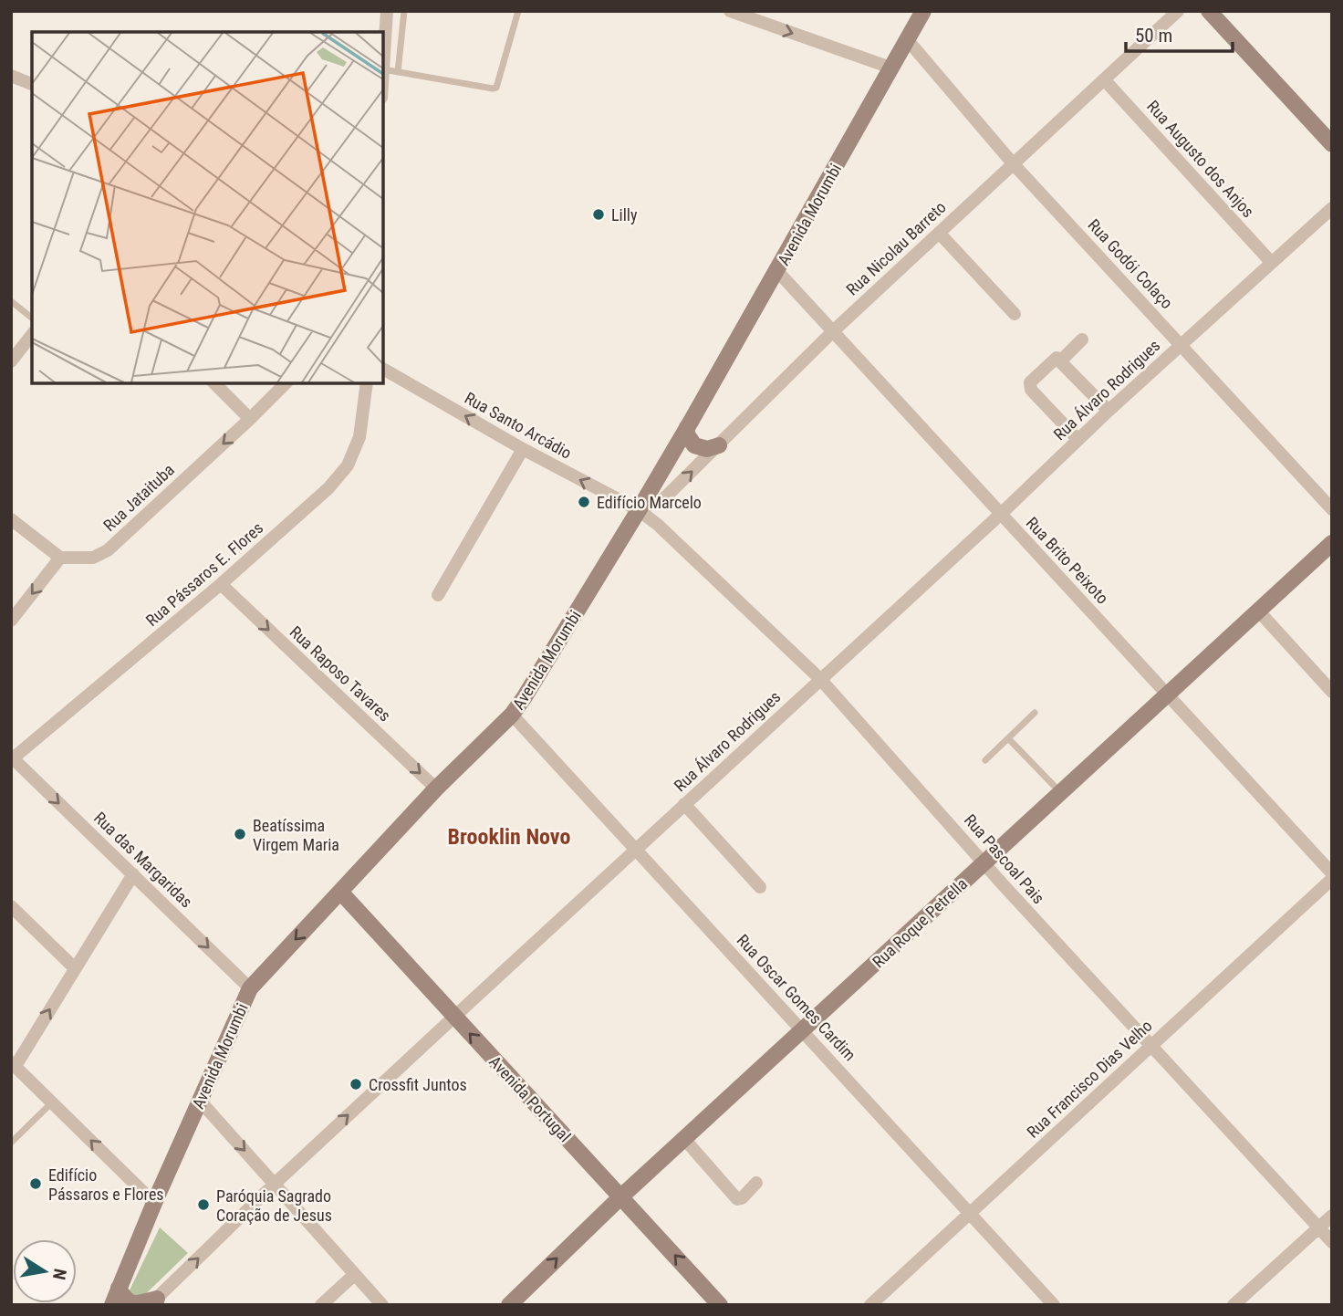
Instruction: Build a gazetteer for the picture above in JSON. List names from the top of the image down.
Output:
{
  "streets": {
    "street": [
      "Rua Augusto dos Anjos",
      "Avenida Morumbi",
      "Rua Nicolau Barreto",
      "Rua Godói Colaço",
      "Rua Álvaro Rodrigues",
      "Rua Santo Arcádio",
      "Rua Jataituba",
      "Rua Brito Peixoto",
      "Rua Pássaros E. Flores",
      "Rua Raposo Tavares",
      "Rua Pascoal Pais",
      "Rua das Margaridas",
      "Rua Roque Petrella",
      "Rua Oscar Gomes Cardim",
      "Rua Francisco Dias Velho",
      "Avenida Portugal"
    ]
  },
  "crossings": [
    ["Rua Augusto dos Anjos", "Rua Nicolau Barreto"],
    ["Rua Augusto dos Anjos", "Rua Álvaro Rodrigues"],
    ["Avenida Morumbi", "Rua Nicolau Barreto"],
    ["Avenida Morumbi", "Rua Godói Colaço"],
    ["Avenida Morumbi", "Rua Santo Arcádio"],
    ["Avenida Morumbi", "Rua Brito Peixoto"],
    ["Avenida Morumbi", "Rua Raposo Tavares"],
    ["Avenida Morumbi", "Rua Pascoal Pais"],
    ["Avenida Morumbi", "Rua das Margaridas"],
    ["Avenida Morumbi", "Rua Oscar Gomes Cardim"],
    ["Avenida Morumbi", "Avenida Portugal"],
    ["Rua Nicolau Barreto", "Rua Godói Colaço"],
    ["Rua Nicolau Barreto", "Rua Santo Arcádio"],
    ["Rua Nicolau Barreto", "Rua Brito Peixoto"],
    ["Rua Nicolau Barreto", "Rua Pascoal Pais"],
    ["Rua Godói Colaço", "Rua Álvaro Rodrigues"],
    ["Rua Álvaro Rodrigues", "Rua Brito Peixoto"],
    ["Rua Álvaro Rodrigues", "Rua Pascoal Pais"],
    ["Rua Álvaro Rodrigues", "Rua Oscar Gomes Cardim"],
    ["Rua Álvaro Rodrigues", "Avenida Portugal"],
    ["Rua Santo Arcádio", "Rua Pascoal Pais"],
    ["Rua Brito Peixoto", "Rua Roque Petrella"],
    ["Rua Pássaros E. Flores", "Rua Raposo Tavares"],
    ["Rua Pássaros E. Flores", "Rua das Margaridas"],
    ["Rua Pascoal Pais", "Rua Roque Petrella"],
    ["Rua Pascoal Pais", "Rua Francisco Dias Velho"],
    ["Rua Roque Petrella", "Rua Oscar Gomes Cardim"],
    ["Rua Roque Petrella", "Avenida Portugal"],
    ["Rua Oscar Gomes Cardim", "Rua Francisco Dias Velho"]
  ],
  "one_way": [
    "Rua Santo Arcádio",
    "Rua Jataituba",
    "Rua Raposo Tavares",
    "Rua das Margaridas",
    "Avenida Portugal"
  ],
  "districts": ["Brooklin Novo"],
  "places": [
    "Lilly",
    "Edifício Marcelo",
    "Beatíssima Virgem Maria",
    "Crossfit Juntos",
    "Edifício Pássaros e Flores",
    "Paróquia Sagrado Coração de Jesus"
  ],
  "scale_bar": "50 m",
  "north": "right"
}
